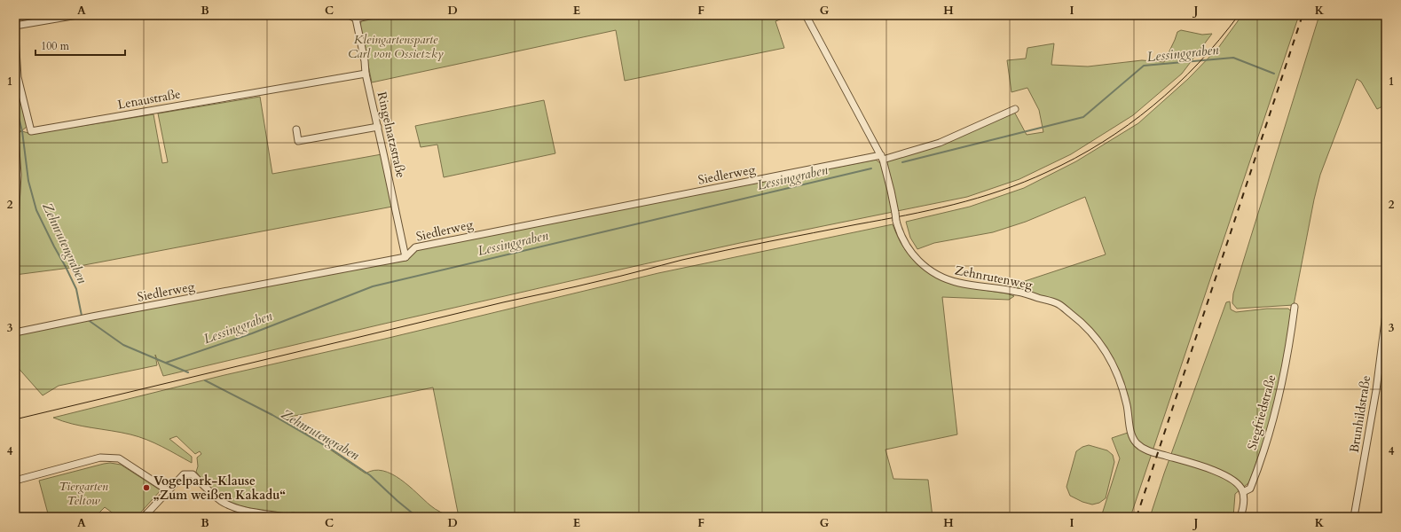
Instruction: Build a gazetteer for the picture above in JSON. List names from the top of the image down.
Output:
{
  "streets": {
    "street": [
      "Lenaustraße",
      "Ringelnatzstraße",
      "Siedlerweg",
      "Zehnrutenweg",
      "Siegfriedstraße",
      "Brunhildstraße"
    ]
  },
  "crossings": [
    ["Lenaustraße", "Ringelnatzstraße"],
    ["Ringelnatzstraße", "Siedlerweg"],
    ["Siedlerweg", "Zehnrutenweg"],
    ["Zehnrutenweg", "Siegfriedstraße"]
  ],
  "water": ["Lessinggraben", "Zehnrutengraben"],
  "parks": ["Kleingartensparte Carl von Ossietzky", "Tiergarten Teltow"],
  "places": ["Vogelpark-Klause „Zum weißen Kakadu“"],
  "scale_bar": "100 m",
  "grid": {
    "columns": [
      "A",
      "B",
      "C",
      "D",
      "E",
      "F",
      "G",
      "H",
      "I",
      "J",
      "K"
    ],
    "rows": [
      "1",
      "2",
      "3",
      "4"
    ]
  }
}
